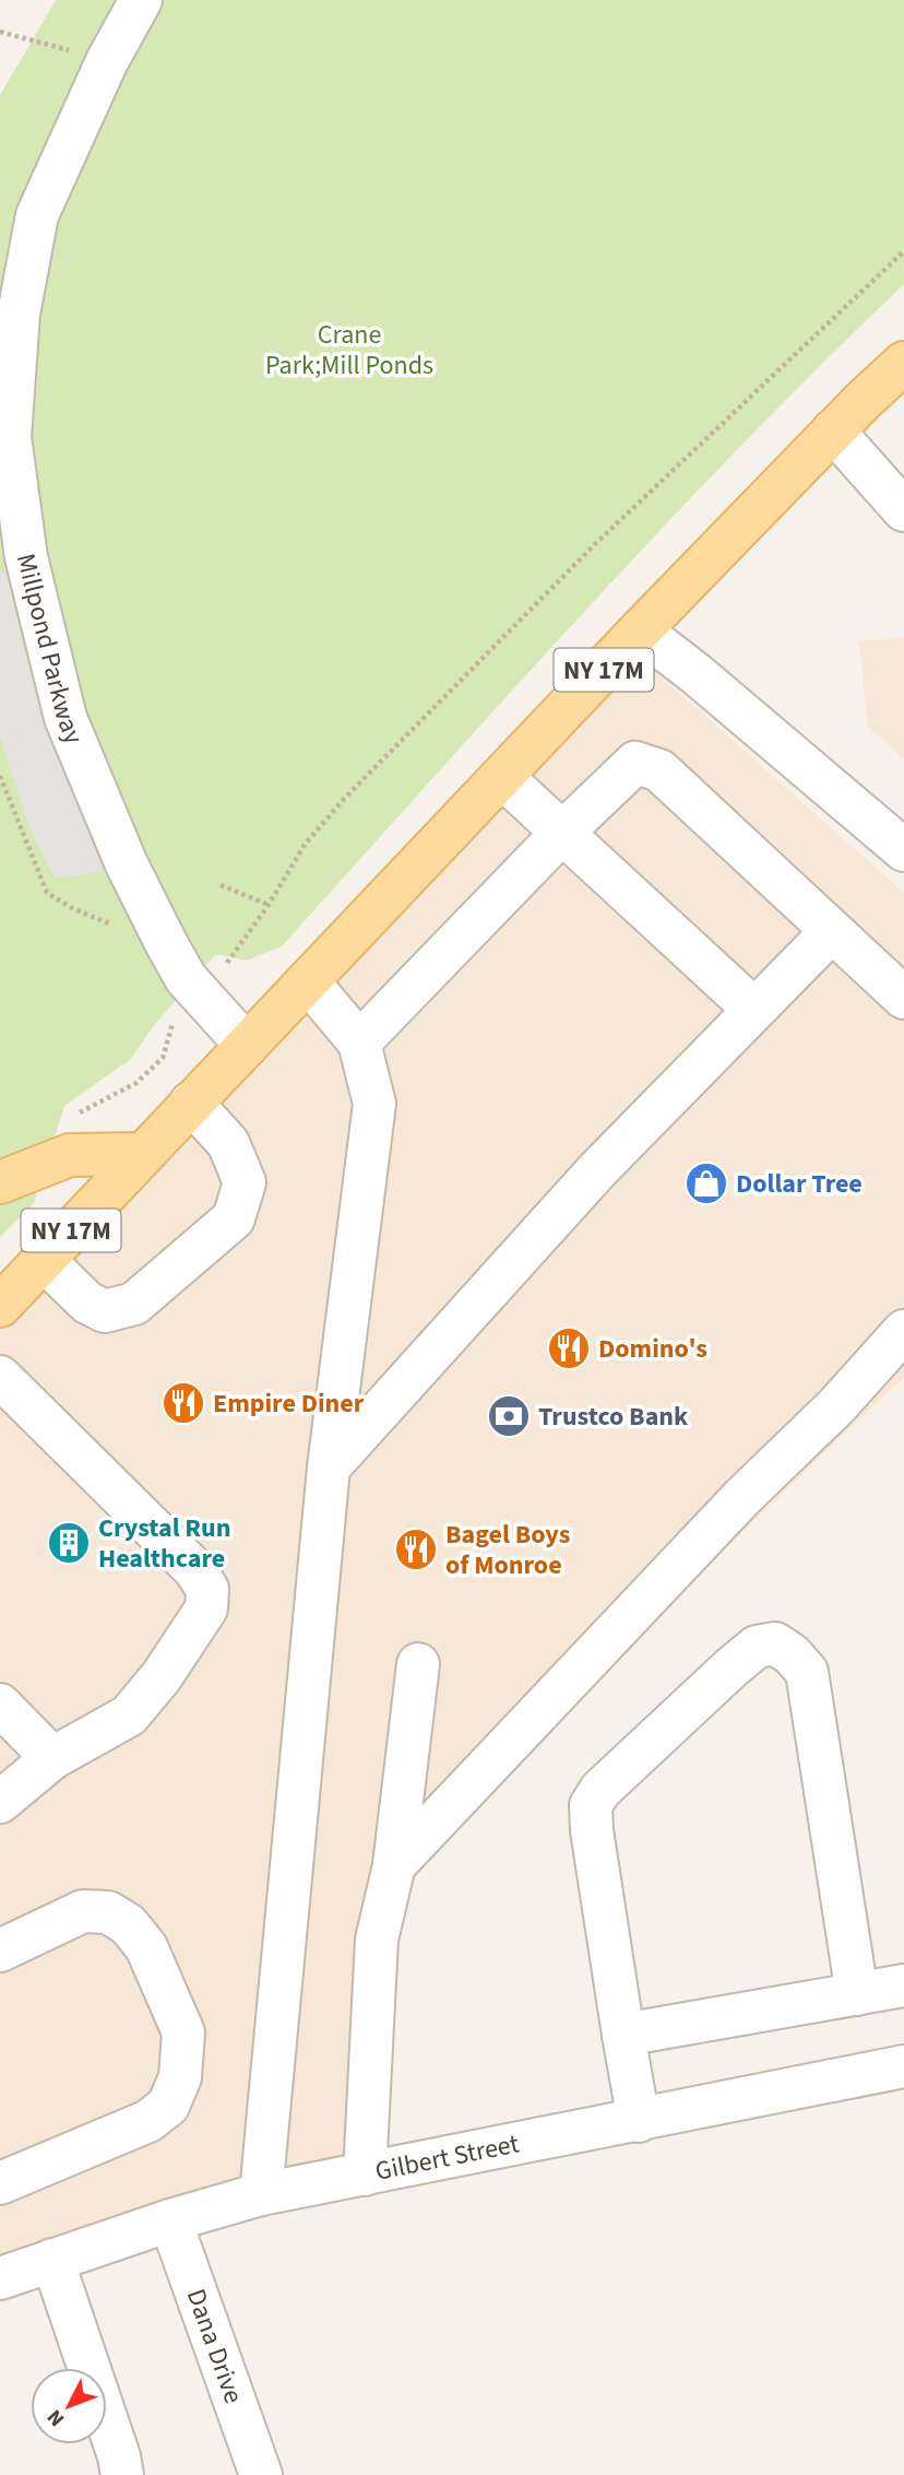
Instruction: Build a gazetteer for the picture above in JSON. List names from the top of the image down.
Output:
{
  "streets": {
    "main road": ["NY 17M"],
    "street": ["Millpond Parkway", "Gilbert Street", "Dana Drive"]
  },
  "crossings": [
    ["Millpond Parkway", "NY 17M"],
    ["Gilbert Street", "Dana Drive"]
  ],
  "parks": ["Crane Park;Mill Ponds"],
  "places": {
    "shop": ["Dollar Tree"],
    "restaurant": ["Domino's", "Empire Diner", "Bagel Boys of Monroe"],
    "bank": ["Trustco Bank"],
    "building": ["Crystal Run Healthcare"]
  },
  "north": "bottom left"
}
